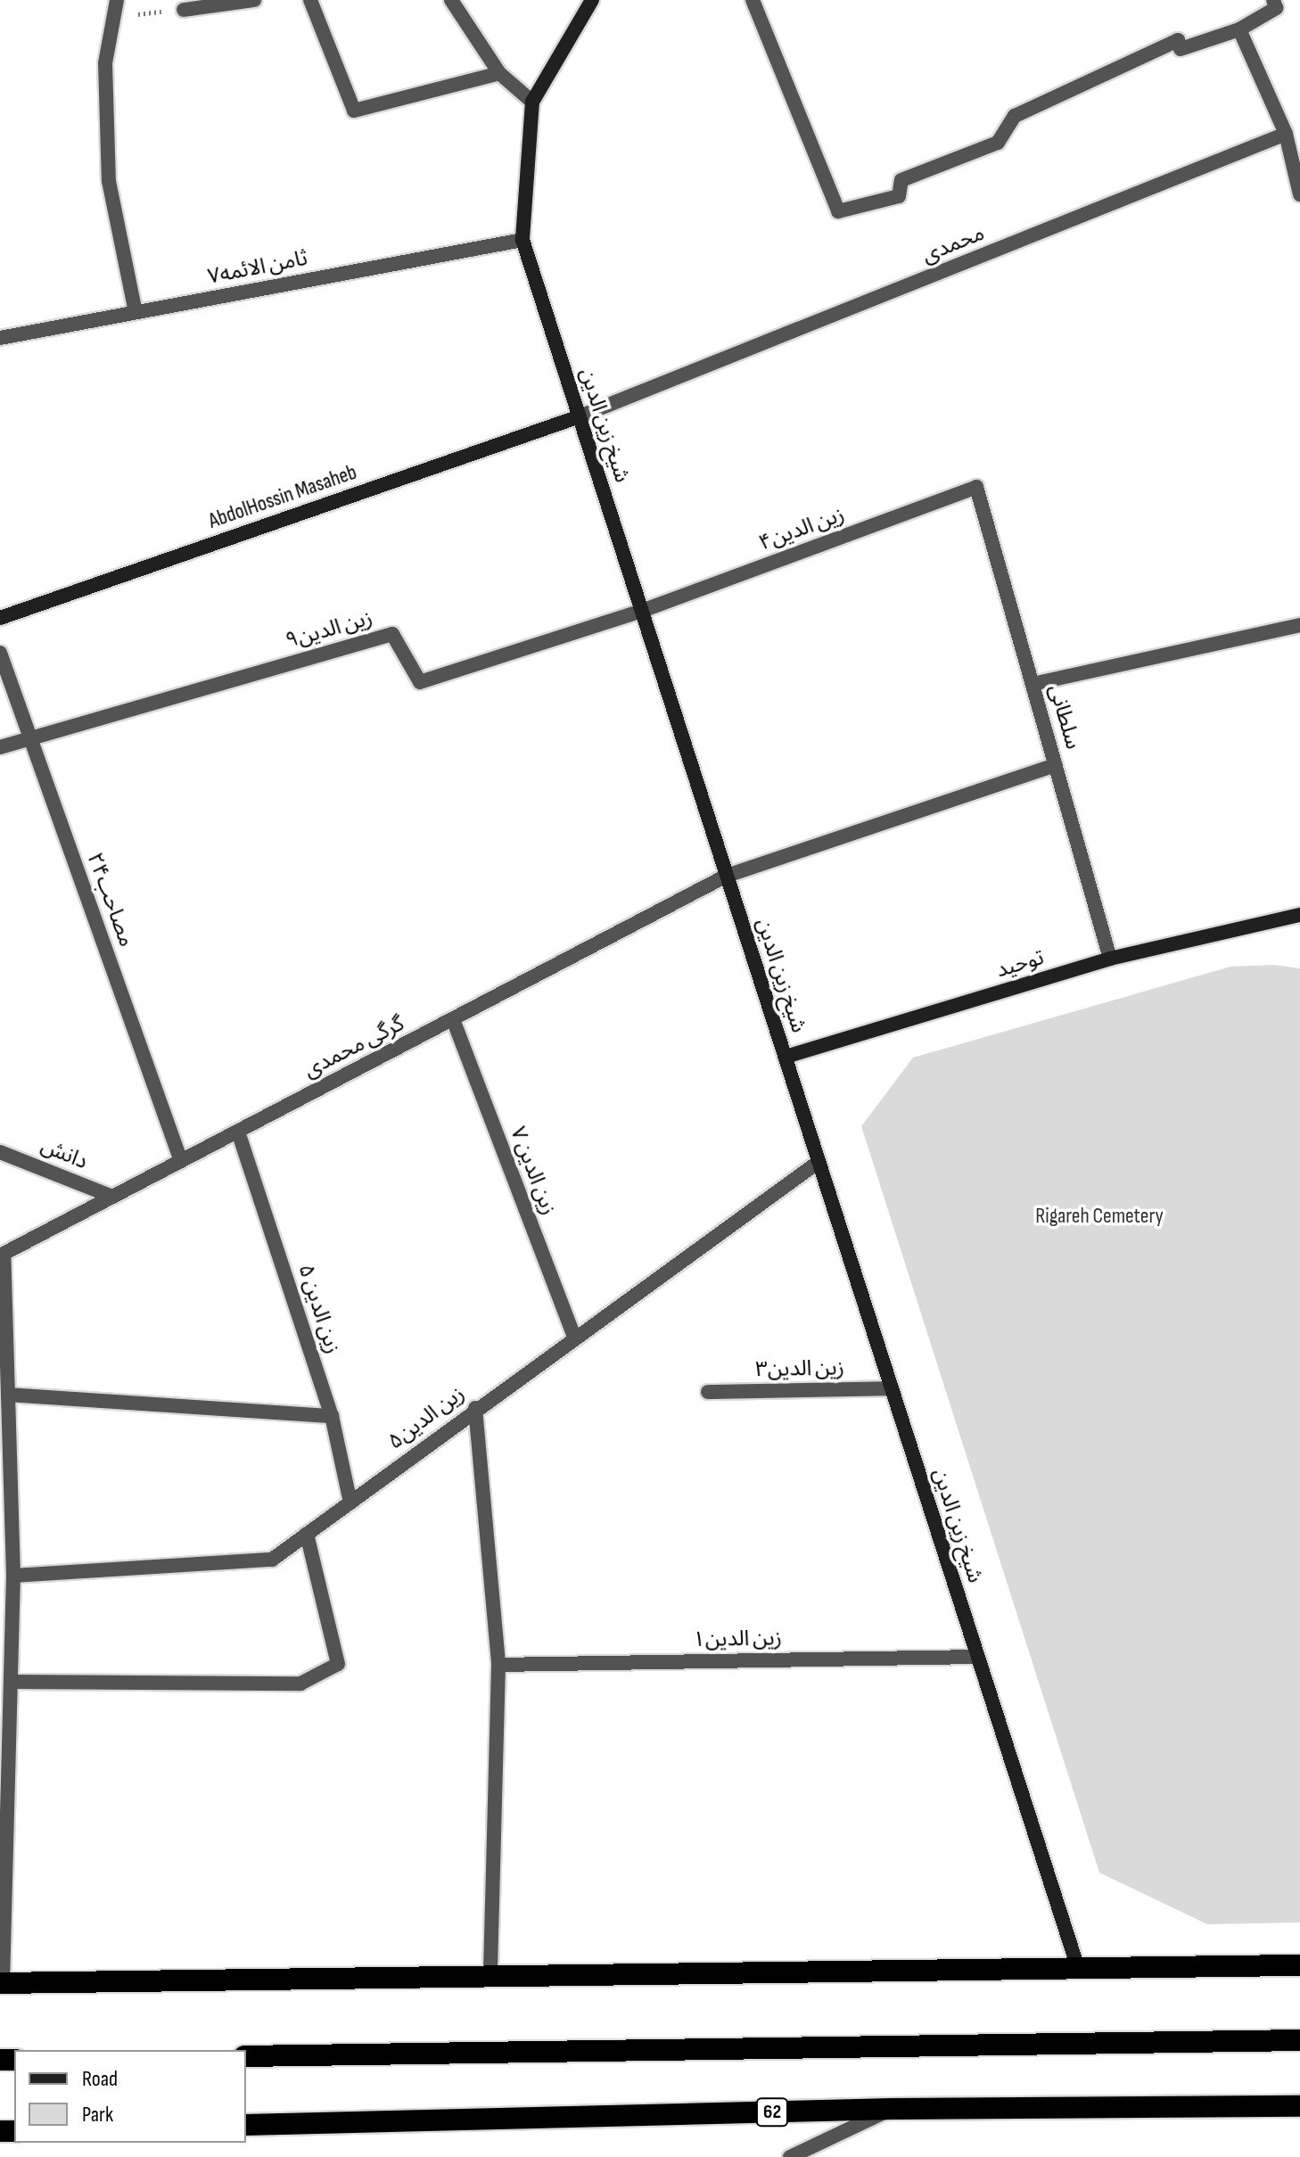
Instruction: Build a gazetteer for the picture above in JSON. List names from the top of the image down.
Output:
{
  "streets": {
    "highway": ["62"],
    "street": [
      "محمدی",
      "ثامن الا‌ئمه۷",
      "شیخ زین الدین",
      "AbdolHossin Masaheb",
      "زین الدین۴",
      "زین الدین۹",
      "سلطانی",
      "مصاحب۲۴",
      "توحید",
      "گرگی محمدی",
      "دانش",
      "زین الدین ۷",
      "زین الدین ۵",
      "زین الدین۳",
      "زین الدین۵",
      "زین الدین۱"
    ]
  },
  "crossings": [
    ["محمدی", "شیخ زین الدین"],
    ["محمدی", "AbdolHossin Masaheb"],
    ["ثامن الا‌ئمه۷", "شیخ زین الدین"],
    ["شیخ زین الدین", "AbdolHossin Masaheb"],
    ["شیخ زین الدین", "زین الدین۴"],
    ["شیخ زین الدین", "زین الدین۹"],
    ["شیخ زین الدین", "توحید"],
    ["شیخ زین الدین", "گرگی محمدی"],
    ["شیخ زین الدین", "زین الدین۳"],
    ["شیخ زین الدین", "زین الدین۵"],
    ["شیخ زین الدین", "زین الدین۱"],
    ["زین الدین۴", "زین الدین۹"],
    ["زین الدین۴", "سلطانی"],
    ["زین الدین۹", "مصاحب۲۴"],
    ["سلطانی", "توحید"],
    ["سلطانی", "گرگی محمدی"],
    ["مصاحب۲۴", "گرگی محمدی"],
    ["گرگی محمدی", "دانش"],
    ["گرگی محمدی", "زین الدین ۷"],
    ["گرگی محمدی", "زین الدین ۵"],
    ["زین الدین ۷", "زین الدین۵"],
    ["زین الدین ۵", "زین الدین۵"]
  ],
  "parks": ["Rigareh Cemetery"],
  "legend": ["Road", "Park"]
}
